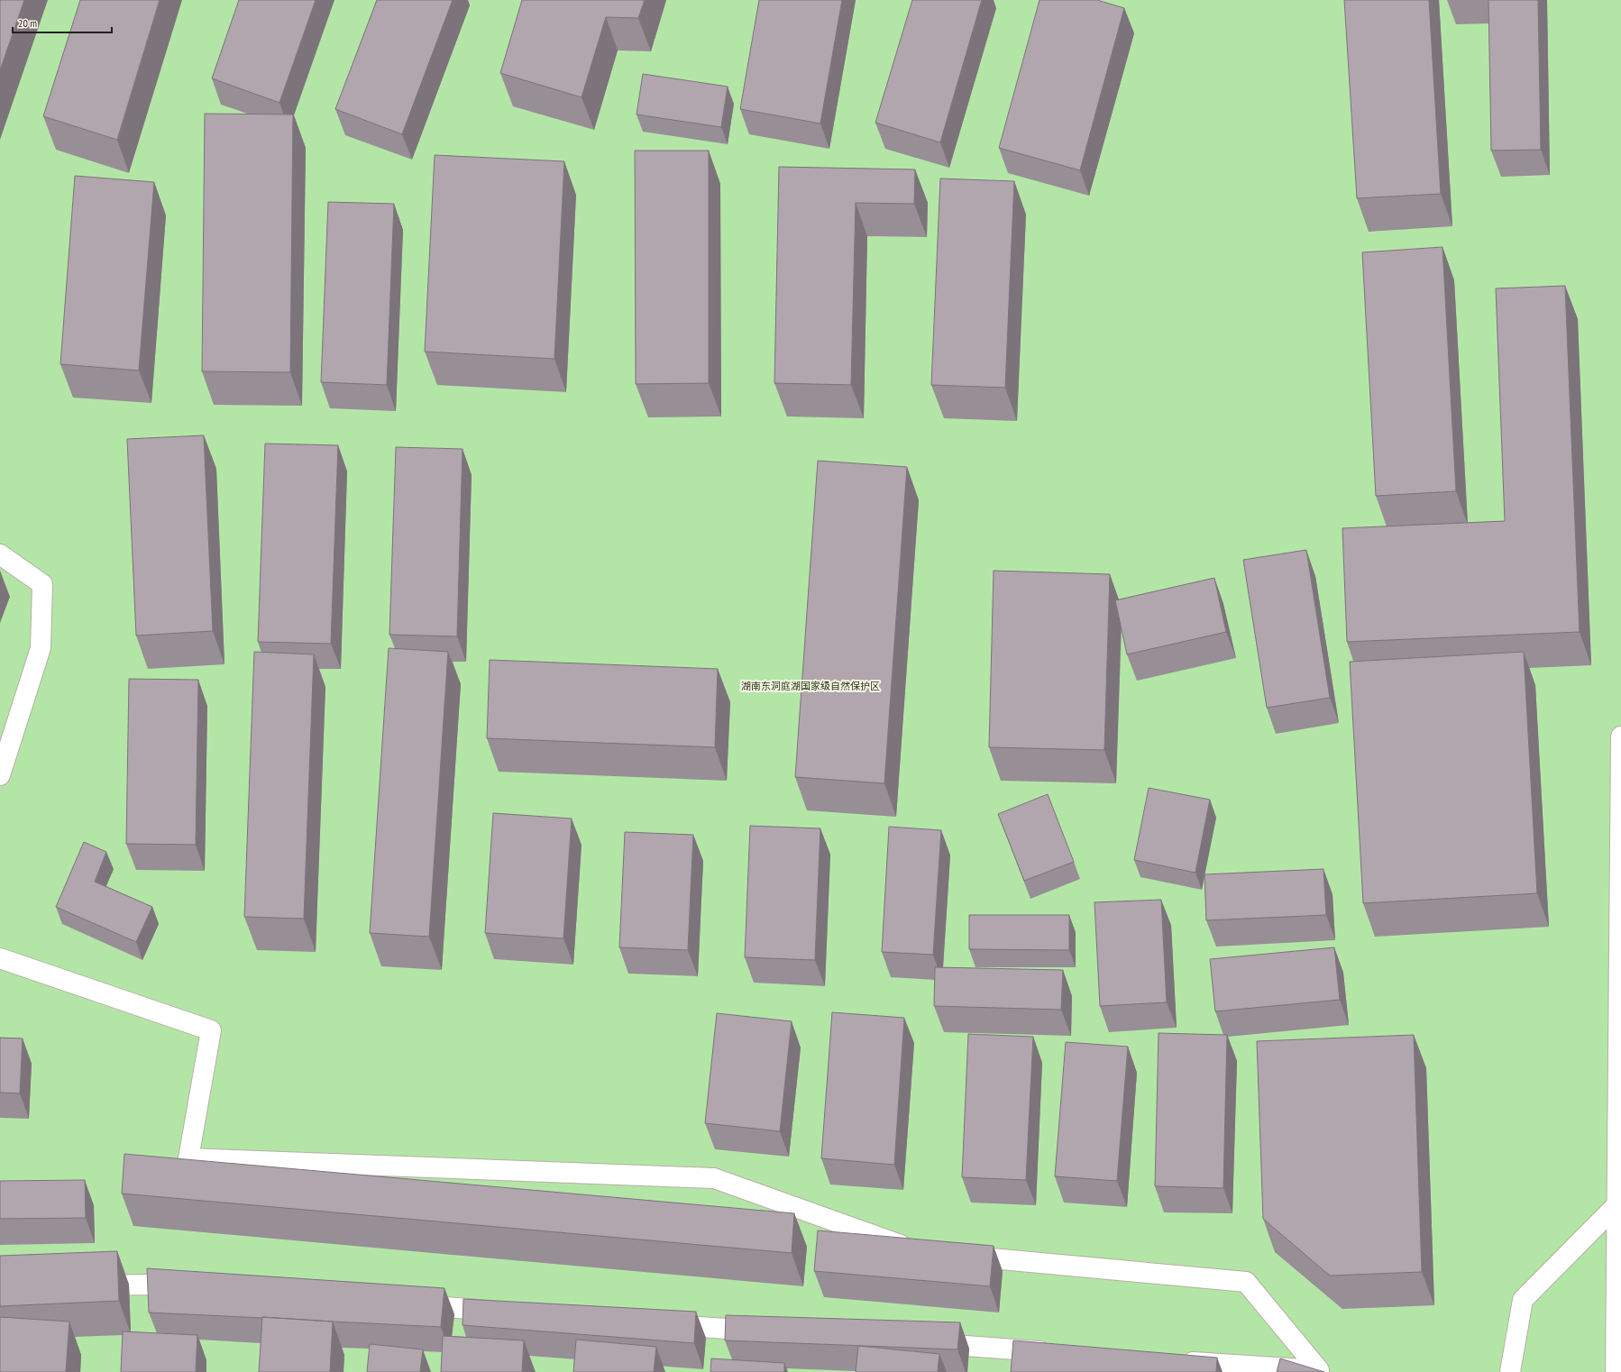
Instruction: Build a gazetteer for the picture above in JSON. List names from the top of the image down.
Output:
{
  "parks": ["湖南东洞庭湖国家级自然保护区"],
  "scale_bar": "20 m"
}
